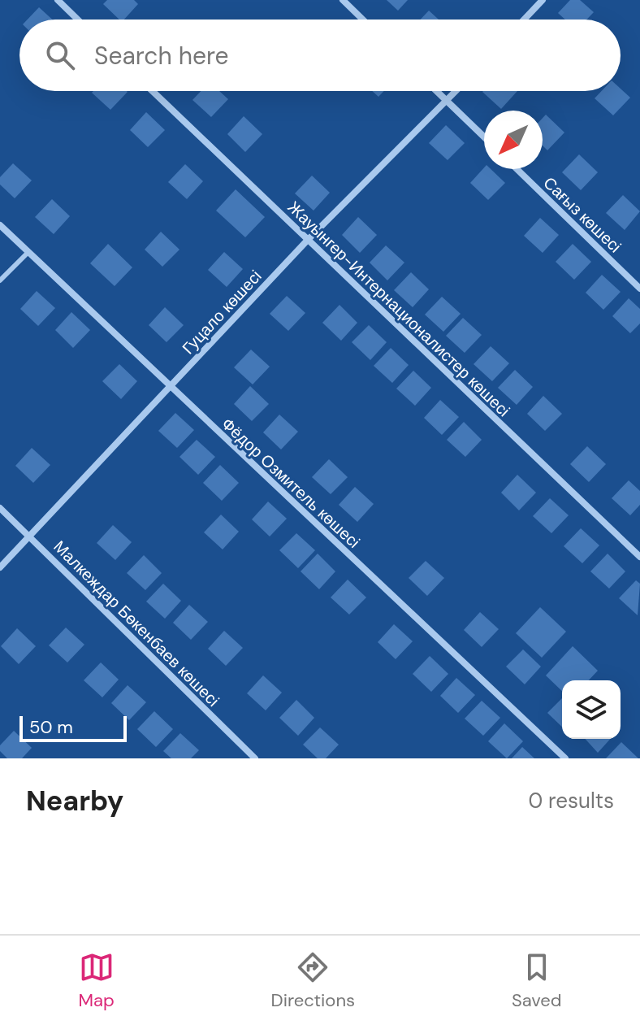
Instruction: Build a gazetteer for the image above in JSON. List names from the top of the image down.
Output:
{
  "streets": {
    "street": [
      "Сағыз көшесі",
      "Жауынгер-Интернационалистер көшесі",
      "Гуцало көшесі",
      "Фёдор Озмитель көшесі",
      "Малкеждар Бөкенбаев көшесі"
    ]
  },
  "crossings": [
    ["Жауынгер-Интернационалистер көшесі", "Гуцало көшесі"],
    ["Гуцало көшесі", "Фёдор Озмитель көшесі"],
    ["Гуцало көшесі", "Малкеждар Бөкенбаев көшесі"]
  ],
  "scale_bar": "50 m",
  "north": "bottom left",
  "page": {
    "search": "Search here",
    "scale": "50 m",
    "heading": ["Nearby", "0 results"],
    "nav": ["Map", "Directions", "Saved"]
  }
}
